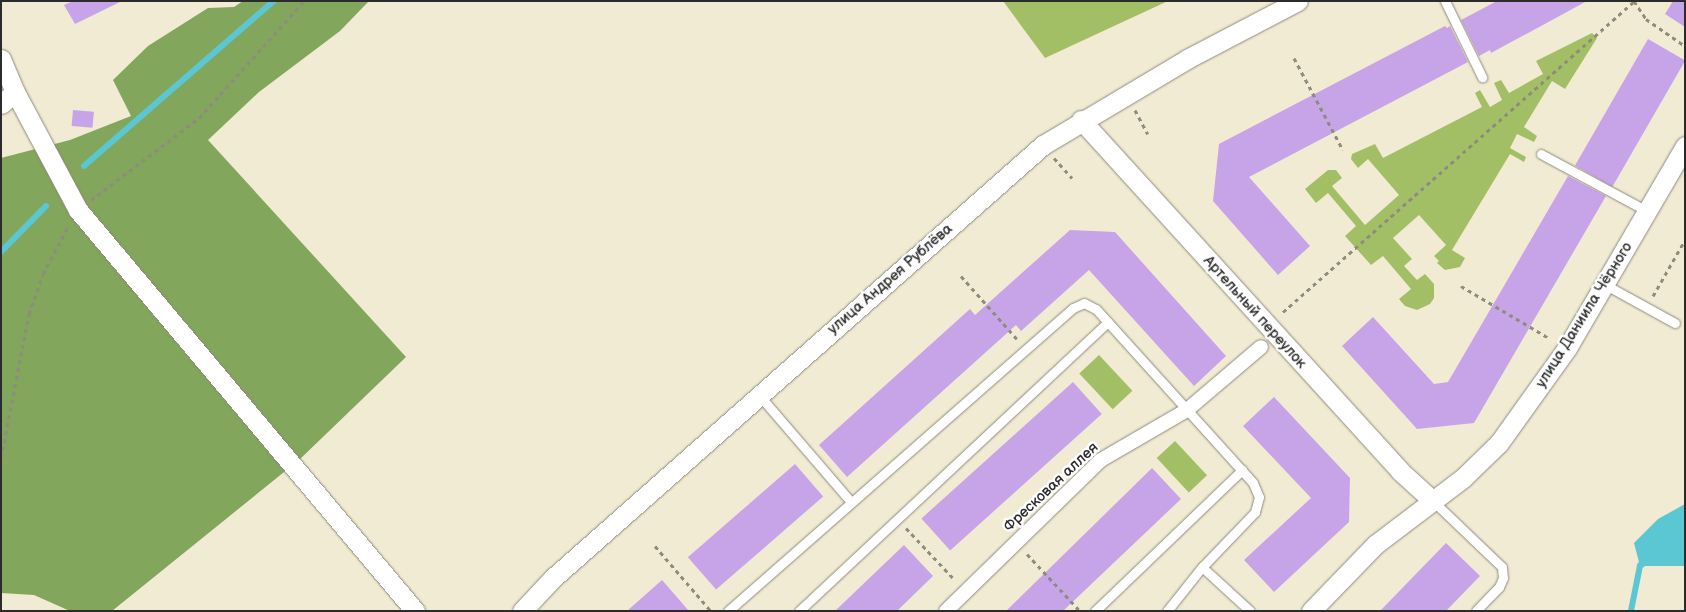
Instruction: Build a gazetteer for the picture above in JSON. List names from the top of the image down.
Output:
{
  "streets": {
    "street": [
      "улица Андрея Рублёва",
      "Артельный переулок",
      "улица Даниила Чёрного",
      "Фресковая аллея"
    ]
  },
  "crossings": [
    ["улица Андрея Рублёва", "Артельный переулок"],
    ["Артельный переулок", "улица Даниила Чёрного"]
  ]
}
